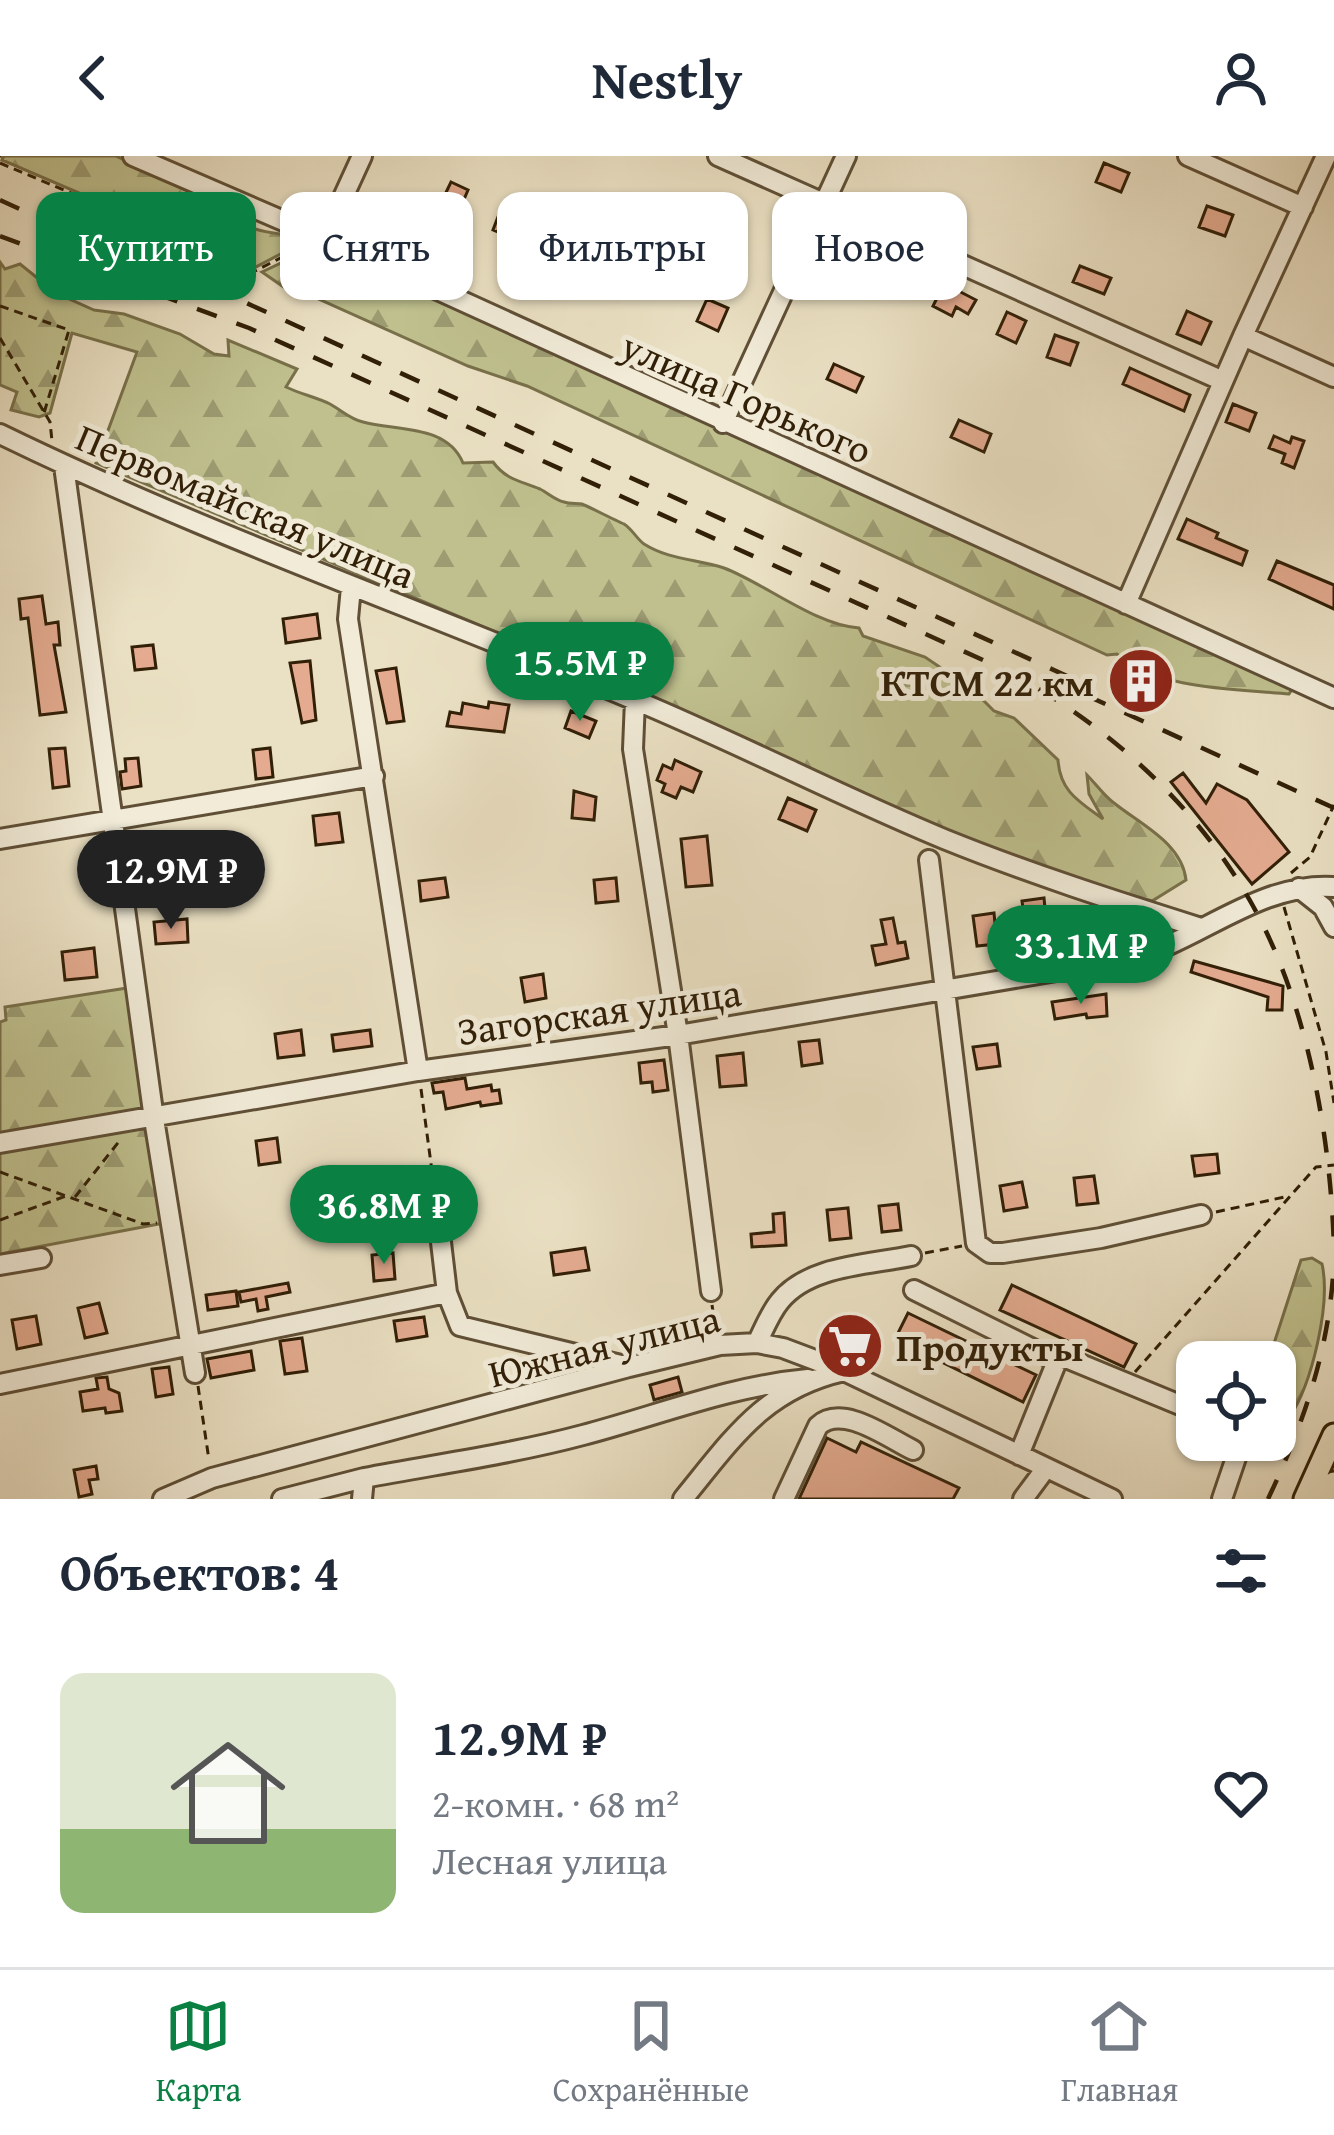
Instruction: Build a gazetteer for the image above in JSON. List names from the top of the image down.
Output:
{
  "streets": {
    "street": [
      "улица Горького",
      "Первомайская улица",
      "Загорская улица",
      "Южная улица"
    ]
  },
  "crossings": [
    ["Первомайская улица", "Загорская улица"]
  ],
  "places": {
    "building": ["КТСМ 22 км"],
    "supermarket": ["Продукты"]
  },
  "page": {
    "header": "Nestly",
    "chip": [
      "Купить",
      "Снять",
      "Фильтры",
      "Новое"
    ],
    "price": [
      "15.5M ₽",
      "12.9M ₽",
      "33.1M ₽",
      "36.8M ₽"
    ],
    "heading": "Объектов: 4",
    "list": [
      {
        "name": "12.9M ₽",
        "note": "2-комн. · 68 m² · Лесная улица"
      }
    ],
    "tabs": ["Карта", "Сохранённые", "Главная"]
  }
}
